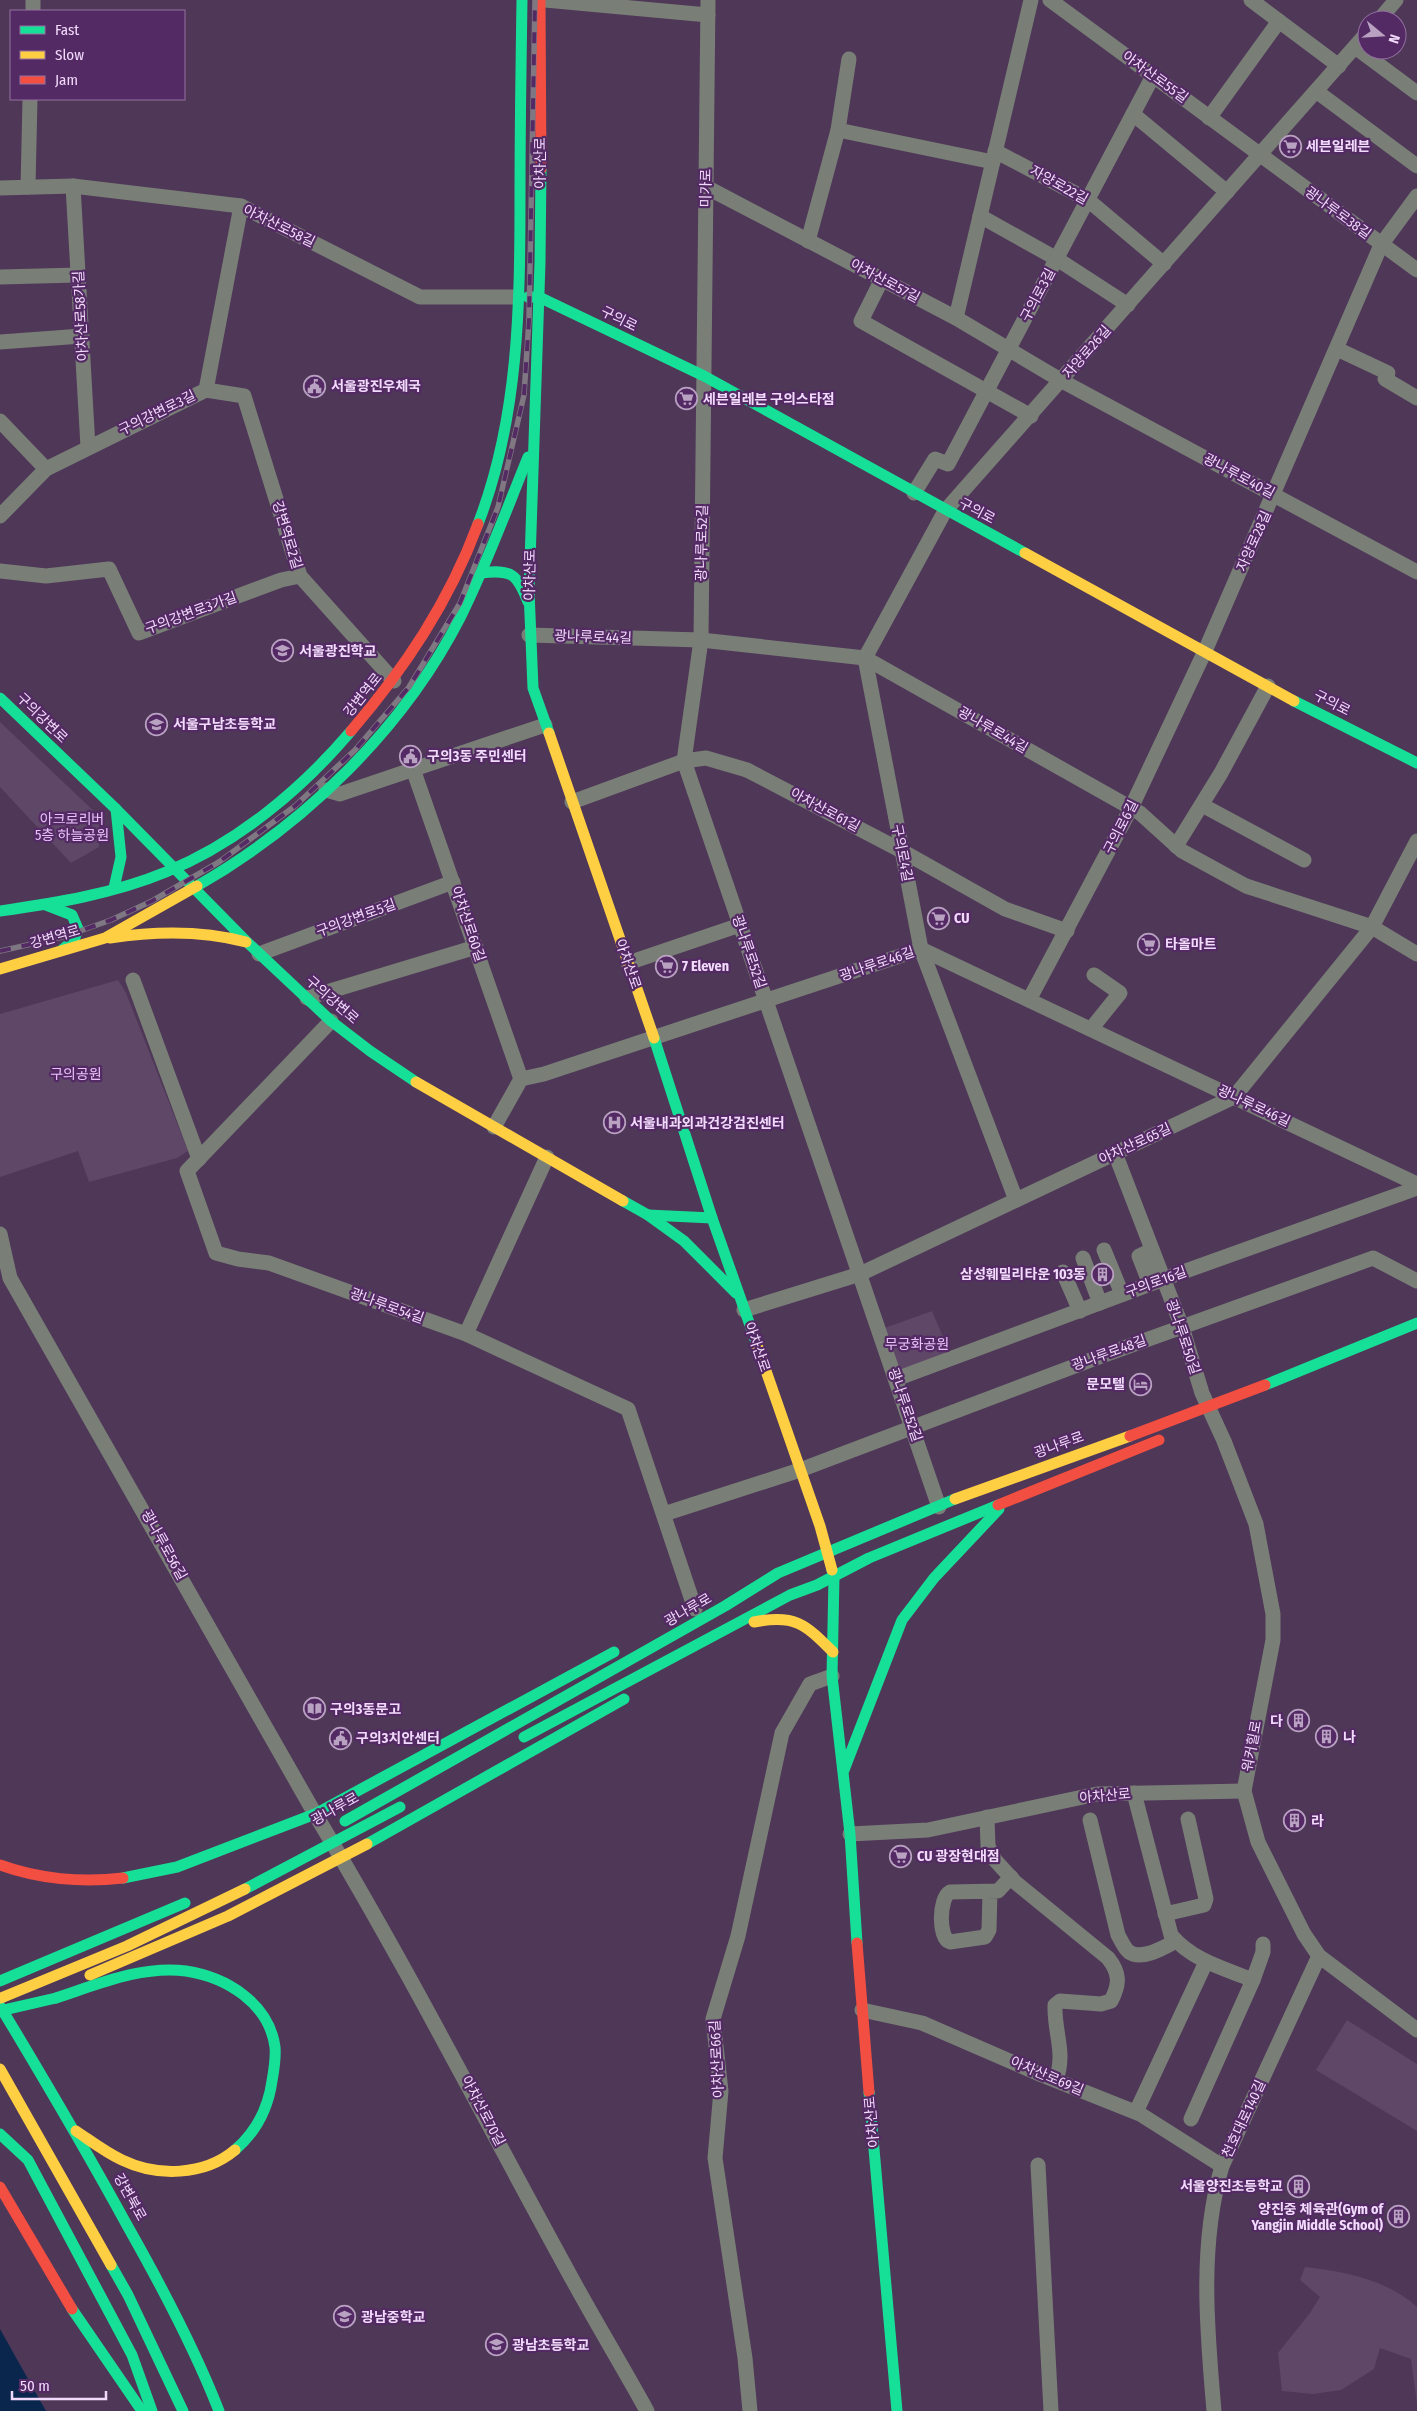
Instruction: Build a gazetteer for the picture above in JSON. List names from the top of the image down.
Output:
{
  "streets": {
    "main road": [
      "아차산로",
      "구의로",
      "강변역로",
      "구의강변로",
      "광나루로",
      "강변북로"
    ],
    "street": [
      "아차산로55길",
      "자양로22길",
      "미가로",
      "광나루로38길",
      "아차산로58길",
      "아차산로57길",
      "구의로3길",
      "아차산로58가길",
      "자양로26길",
      "구의강변로3길",
      "광나루로40길",
      "강변역로2길",
      "자양로28길",
      "광나루로52길",
      "구의강변로3가길",
      "광나루로44길",
      "아차산로61길",
      "구의로6길",
      "구의로4길",
      "구의강변로5길",
      "아차산로60길",
      "광나루로46길",
      "아차산로65길",
      "구의로16길",
      "광나루로54길",
      "광나루로50길",
      "광나루로48길",
      "광나루로56길",
      "워커힐로",
      "아차산로66길",
      "아차산로69길",
      "아차산로70길",
      "천호대로140길"
    ]
  },
  "crossings": [
    ["아차산로55길", "광나루로38길"],
    ["아차산로55길", "구의로3길"],
    ["아차산로55길", "자양로26길"],
    ["아차산로", "아차산로58길"],
    ["아차산로", "구의로"],
    ["아차산로", "광나루로44길"],
    ["아차산로", "강변역로"],
    ["아차산로", "구의강변로"],
    ["아차산로", "아차산로61길"],
    ["아차산로", "광나루로46길"],
    ["아차산로", "아차산로65길"],
    ["아차산로", "광나루로48길"],
    ["아차산로", "광나루로"],
    ["아차산로", "워커힐로"],
    ["아차산로", "아차산로66길"],
    ["아차산로", "아차산로69길"],
    ["자양로22길", "구의로3길"],
    ["자양로22길", "자양로26길"],
    ["미가로", "아차산로57길"],
    ["미가로", "구의로"],
    ["미가로", "광나루로52길"],
    ["광나루로38길", "자양로26길"],
    ["광나루로38길", "자양로28길"],
    ["아차산로58길", "아차산로58가길"],
    ["아차산로58길", "구의로"],
    ["아차산로58길", "구의강변로3길"],
    ["아차산로58길", "강변역로"],
    ["아차산로57길", "구의로3길"],
    ["아차산로57길", "자양로26길"],
    ["아차산로57길", "광나루로40길"],
    ["구의로3길", "구의로"],
    ["아차산로58가길", "구의강변로3길"],
    ["구의로", "자양로26길"],
    ["구의로", "자양로28길"],
    ["구의로", "광나루로52길"],
    ["구의로", "강변역로"],
    ["구의로", "구의로6길"],
    ["자양로26길", "광나루로40길"],
    ["구의강변로3길", "강변역로2길"],
    ["광나루로40길", "자양로28길"],
    ["강변역로2길", "구의강변로3가길"],
    ["강변역로2길", "강변역로"],
    ["자양로28길", "구의로6길"],
    ["광나루로52길", "광나루로44길"],
    ["광나루로52길", "아차산로61길"],
    ["광나루로52길", "광나루로46길"],
    ["광나루로52길", "아차산로65길"],
    ["광나루로52길", "구의로16길"],
    ["광나루로52길", "광나루로48길"],
    ["광나루로52길", "광나루로"],
    ["광나루로44길", "구의로6길"],
    ["광나루로44길", "구의로4길"],
    ["광나루로44길", "아차산로65길"],
    ["강변역로", "구의강변로"],
    ["구의강변로", "구의강변로5길"],
    ["구의강변로", "광나루로54길"],
    ["아차산로61길", "구의로6길"],
    ["아차산로61길", "구의로4길"],
    ["구의로6길", "광나루로46길"],
    ["구의로4길", "광나루로46길"],
    ["구의로4길", "아차산로65길"],
    ["구의강변로5길", "아차산로60길"],
    ["아차산로60길", "광나루로46길"],
    ["광나루로46길", "아차산로65길"],
    ["아차산로65길", "광나루로50길"],
    ["구의로16길", "광나루로50길"],
    ["광나루로50길", "광나루로48길"],
    ["광나루로50길", "광나루로"],
    ["광나루로50길", "워커힐로"],
    ["광나루로", "워커힐로"],
    ["광나루로", "강변북로"],
    ["광나루로56길", "아차산로70길"],
    ["워커힐로", "천호대로140길"],
    ["아차산로69길", "천호대로140길"]
  ],
  "parks": ["아크로리버 5층 하늘공원", "구의공원", "무궁화공원"],
  "places": {
    "supermarket": [
      "세븐일레븐",
      "세븐일레븐 구의스타점",
      "CU",
      "타올마트",
      "7 Eleven",
      "CU 광장현대점"
    ],
    "public building": ["서울광진우체국", "구의3동 주민센터", "구의3치안센터"],
    "school or university": [
      "서울광진학교",
      "서울구남초등학교",
      "광남중학교",
      "광남초등학교"
    ],
    "hospital": ["서울내과외과건강검진센터"],
    "building": [
      "삼성훼밀리타운 103동",
      "다",
      "나",
      "라",
      "서울양진초등학교",
      "양진중 체육관(Gym of Yangjin Middle School)"
    ],
    "hotel": ["문모텔"],
    "library": ["구의3동문고"]
  },
  "legend": ["Fast", "Slow", "Jam"],
  "scale_bar": "50 m",
  "north": "right"
}
